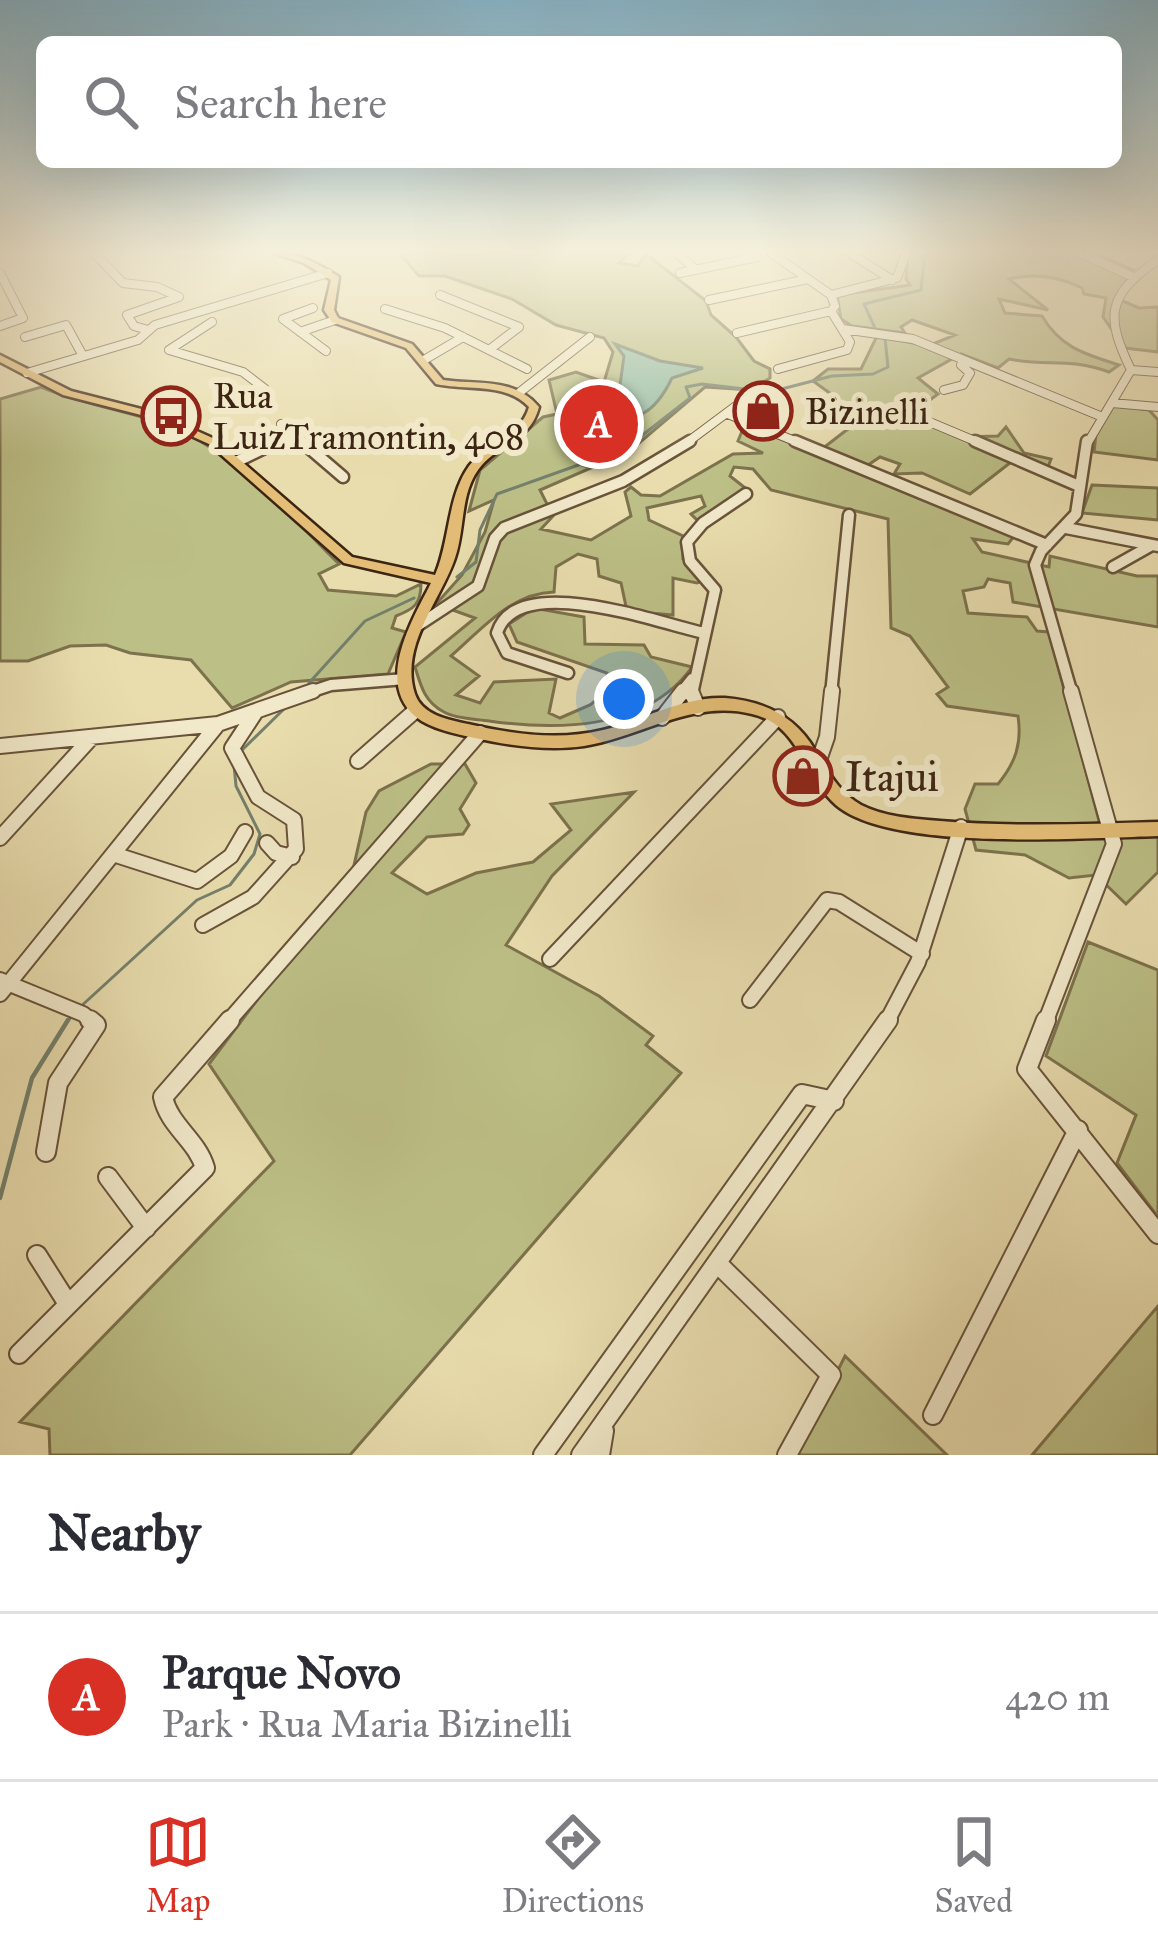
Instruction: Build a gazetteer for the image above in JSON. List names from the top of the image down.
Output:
{
  "places": {
    "shop": ["Bizinelli", "Itajui"],
    "bus stop": ["Rua LuizTramontin, 408"]
  },
  "page": {
    "search": "Search here",
    "pins": "A",
    "heading": "Nearby",
    "list": [
      {
        "mark": "A",
        "name": "Parque Novo",
        "note": "Park · Rua Maria Bizinelli",
        "value": "420 m"
      }
    ],
    "nav": ["Map", "Directions", "Saved"]
  }
}
